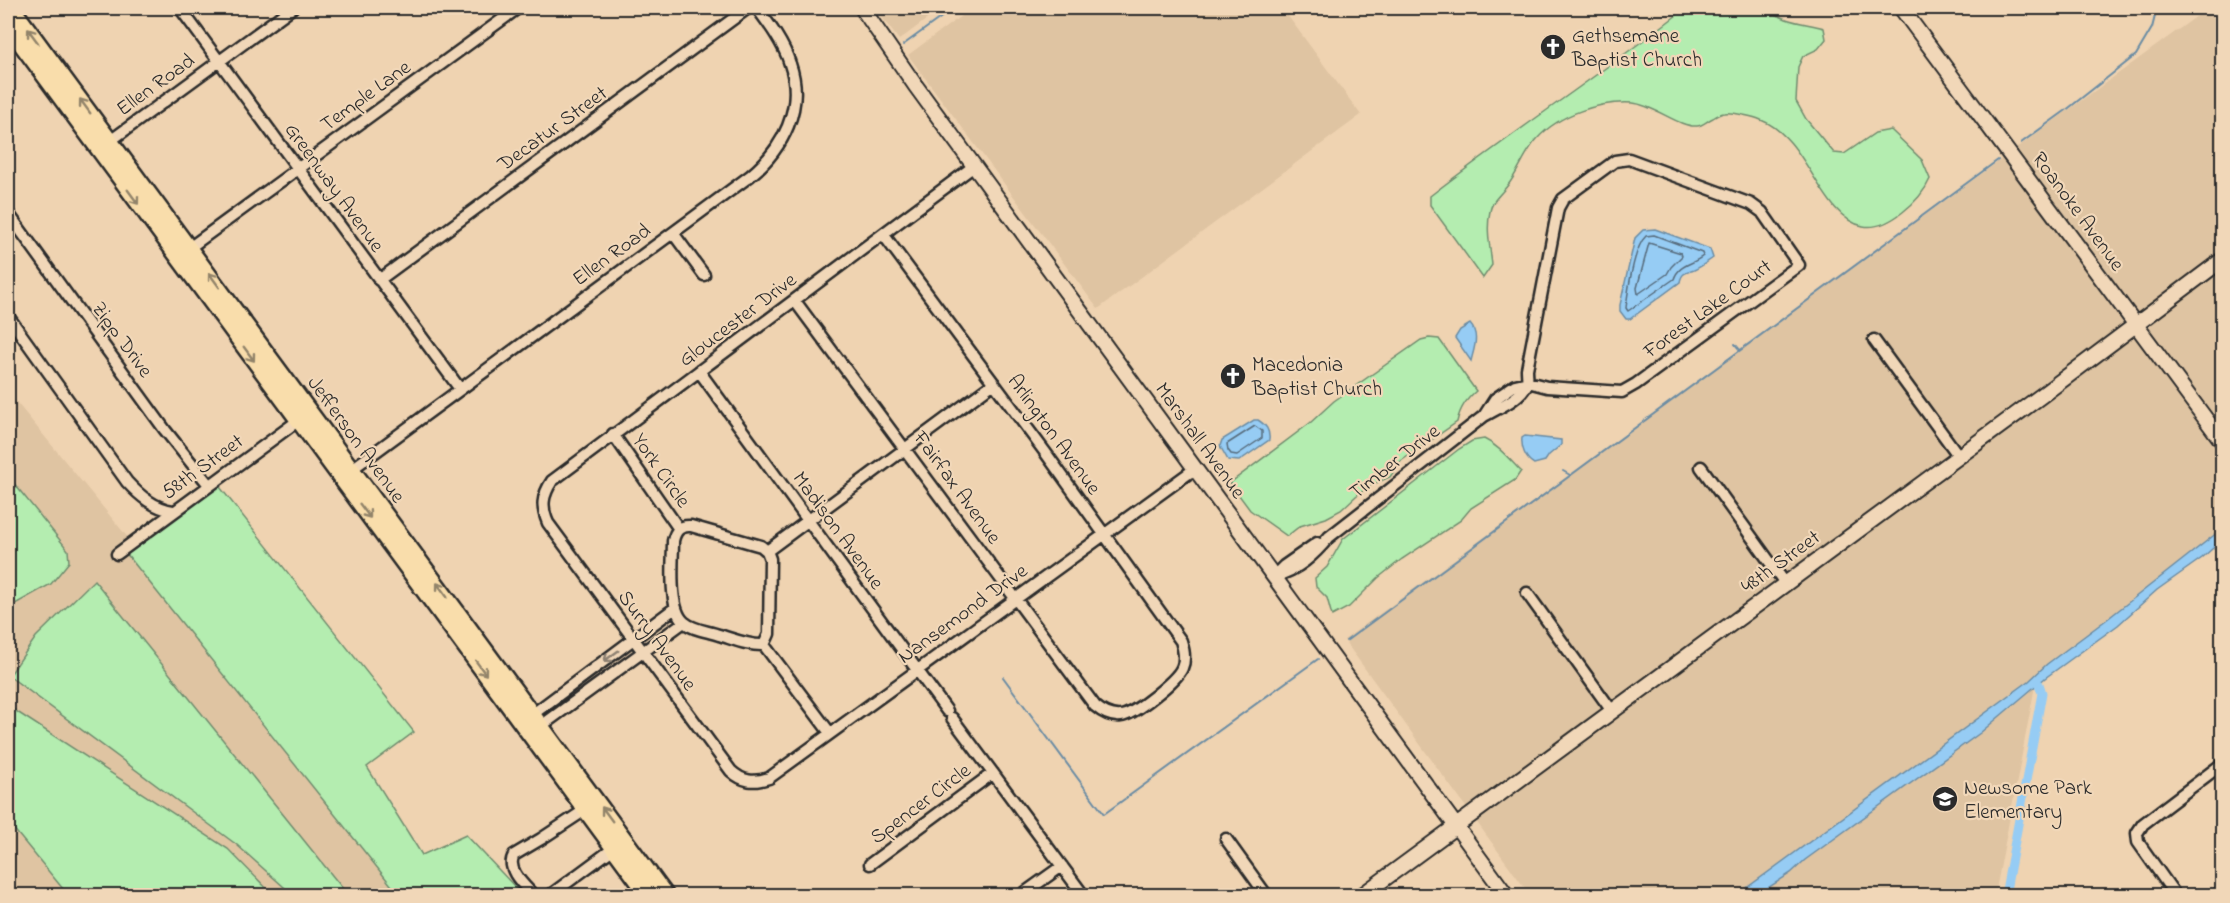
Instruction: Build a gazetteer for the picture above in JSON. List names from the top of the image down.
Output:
{
  "streets": {
    "main road": ["Jefferson Avenue"],
    "street": [
      "Ellen Road",
      "Temple Lane",
      "Decatur Street",
      "Greenway Avenue",
      "Roanoke Avenue",
      "Forest Lake Court",
      "Gloucester Drive",
      "Zipp Drive",
      "Arlington Avenue",
      "Marshall Avenue",
      "Timber Drive",
      "58th Street",
      "York Circle",
      "Fairfax Avenue",
      "Madison Avenue",
      "48th Street",
      "Nansemond Drive",
      "Surry Avenue",
      "Spencer Circle"
    ]
  },
  "crossings": [
    ["Ellen Road", "Greenway Avenue"],
    ["Ellen Road", "Jefferson Avenue"],
    ["Temple Lane", "Greenway Avenue"],
    ["Temple Lane", "Jefferson Avenue"],
    ["Decatur Street", "Greenway Avenue"],
    ["Roanoke Avenue", "48th Street"],
    ["Forest Lake Court", "Timber Drive"],
    ["Gloucester Drive", "Arlington Avenue"],
    ["Gloucester Drive", "Marshall Avenue"],
    ["Gloucester Drive", "York Circle"],
    ["Gloucester Drive", "Fairfax Avenue"],
    ["Gloucester Drive", "Madison Avenue"],
    ["Gloucester Drive", "Surry Avenue"],
    ["Zipp Drive", "58th Street"],
    ["Arlington Avenue", "Fairfax Avenue"],
    ["Arlington Avenue", "Nansemond Drive"],
    ["Jefferson Avenue", "58th Street"],
    ["Marshall Avenue", "Timber Drive"],
    ["Marshall Avenue", "48th Street"],
    ["Marshall Avenue", "Nansemond Drive"],
    ["Fairfax Avenue", "Nansemond Drive"],
    ["Madison Avenue", "Nansemond Drive"],
    ["Madison Avenue", "Spencer Circle"],
    ["Nansemond Drive", "Surry Avenue"]
  ],
  "places": {
    "church": ["Gethsemane Baptist Church", "Macedonia Baptist Church"],
    "school or university": ["Newsome Park Elementary"]
  }
}
